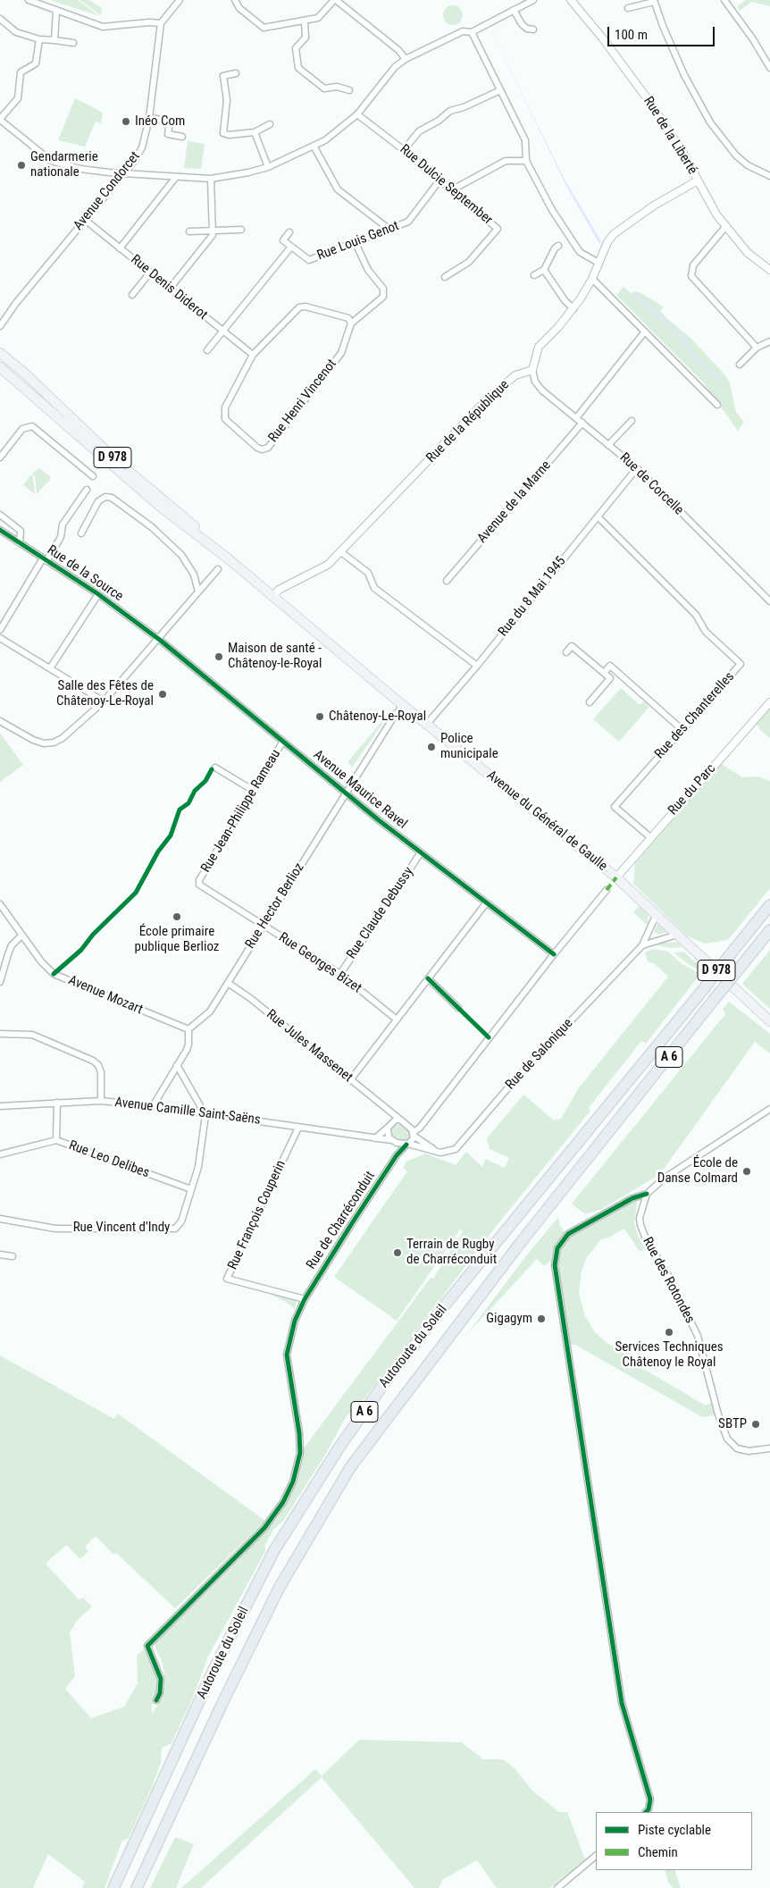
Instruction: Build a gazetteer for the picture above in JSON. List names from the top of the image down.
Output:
{
  "streets": {
    "highway": ["A 6", "Autoroute du Soleil"],
    "main road": ["D 978", "Avenue du Général de Gaulle"],
    "street": [
      "Rue de la Liberté",
      "Rue Dulcie September",
      "Avenue Condorcet",
      "Rue Louis Genot",
      "Rue Denis Diderot",
      "Rue Henri Vincenot",
      "Rue de la République",
      "Rue de Corcelle",
      "Avenue de la Marne",
      "Rue de la Source",
      "Rue du 8 Mai 1945",
      "Rue des Chanterelles",
      "Avenue Maurice Ravel",
      "Rue du Parc",
      "Rue Jean-Philippe Rameau",
      "Rue Hector Berlioz",
      "Rue Claude Debussy",
      "Rue Georges Bizet",
      "Avenue Mozart",
      "Rue Jules Massenet",
      "Rue de Salonique",
      "Avenue Camille Saint-Saëns",
      "Rue Leo Delibes",
      "Rue François Couperin",
      "Rue de Charréconduit",
      "Rue Vincent d'Indy",
      "Rue des Rotondes"
    ]
  },
  "crossings": [
    ["Rue Dulcie September", "Rue Louis Genot"],
    ["Avenue Condorcet", "Rue Denis Diderot"],
    ["Rue Denis Diderot", "Rue Henri Vincenot"],
    ["Rue de la République", "Rue de Corcelle"],
    ["Rue de la République", "Avenue du Général de Gaulle"],
    ["D 978", "Avenue du Général de Gaulle"],
    ["Rue de Corcelle", "Avenue de la Marne"],
    ["Rue de Corcelle", "Rue du 8 Mai 1945"],
    ["Rue de la Source", "Avenue Maurice Ravel"],
    ["Rue du 8 Mai 1945", "Rue des Chanterelles"],
    ["Rue du 8 Mai 1945", "Avenue du Général de Gaulle"],
    ["Rue des Chanterelles", "Rue du Parc"],
    ["Avenue Maurice Ravel", "Rue Jean-Philippe Rameau"],
    ["Avenue Maurice Ravel", "Rue Hector Berlioz"],
    ["Avenue Maurice Ravel", "Rue Claude Debussy"],
    ["Rue du Parc", "Avenue du Général de Gaulle"],
    ["Rue Jean-Philippe Rameau", "Rue Georges Bizet"],
    ["Avenue du Général de Gaulle", "Rue Hector Berlioz"],
    ["Avenue du Général de Gaulle", "Rue de Salonique"],
    ["Rue Hector Berlioz", "Rue Georges Bizet"],
    ["Rue Hector Berlioz", "Avenue Mozart"],
    ["Rue Hector Berlioz", "Rue Jules Massenet"],
    ["Rue Claude Debussy", "Rue Georges Bizet"],
    ["Rue Jules Massenet", "Rue de Salonique"],
    ["Rue Jules Massenet", "Avenue Camille Saint-Saëns"],
    ["Rue Jules Massenet", "Rue de Charréconduit"],
    ["Rue de Salonique", "Avenue Camille Saint-Saëns"],
    ["Rue de Salonique", "Rue de Charréconduit"],
    ["Avenue Camille Saint-Saëns", "Rue François Couperin"],
    ["Avenue Camille Saint-Saëns", "Rue de Charréconduit"],
    ["Avenue Camille Saint-Saëns", "Rue Vincent d'Indy"],
    ["Rue Leo Delibes", "Rue Vincent d'Indy"],
    ["Rue François Couperin", "Rue de Charréconduit"]
  ],
  "places": [
    "Inéo Com",
    "Gendarmerie nationale",
    "Maison de santé - Châtenoy-le-Royal",
    "Salle des Fêtes de Châtenoy-Le-Royal",
    "Châtenoy-Le-Royal",
    "Police municipale",
    "École primaire publique Berlioz",
    "École de Danse Colmard",
    "Terrain de Rugby de Charréconduit",
    "Gigagym",
    "Services Techniques Châtenoy le Royal",
    "SBTP"
  ],
  "legend": ["Piste cyclable", "Chemin"],
  "scale_bar": "100 m"
}
